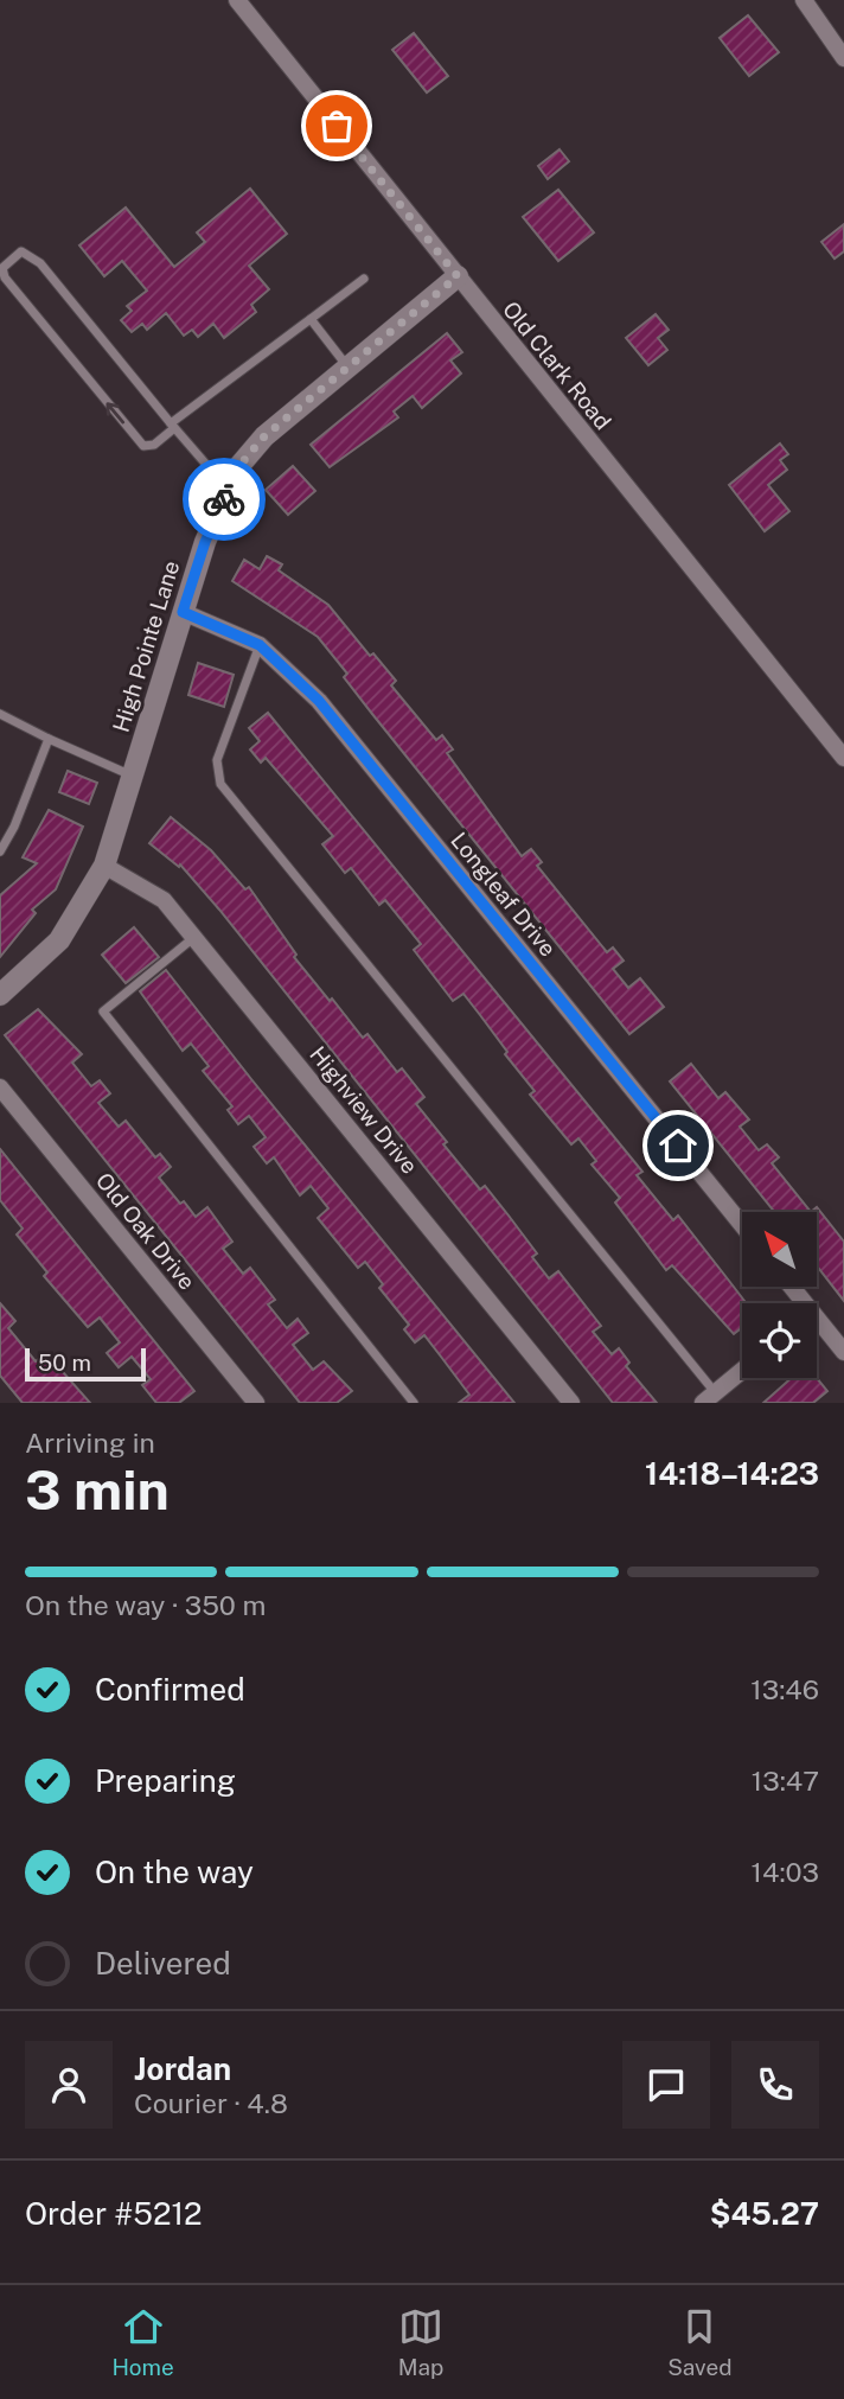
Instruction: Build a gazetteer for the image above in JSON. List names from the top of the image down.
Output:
{
  "streets": {
    "street": [
      "Old Clark Road",
      "High Pointe Lane",
      "Longleaf Drive",
      "Highview Drive",
      "Old Oak Drive"
    ]
  },
  "crossings": [
    ["Old Clark Road", "High Pointe Lane"],
    ["High Pointe Lane", "Longleaf Drive"],
    ["High Pointe Lane", "Highview Drive"]
  ],
  "scale_bar": "50 m",
  "north": "top left",
  "page": {
    "scale": "50 m",
    "heading": ["3 min", "Arriving in", "14:18–14:23"],
    "panel": [
      "Jordan",
      "Courier · 4.8",
      "Order #5212",
      "$45.27"
    ],
    "bar": "On the way · 350 m",
    "list": [
      ["Confirmed", "13:46"],
      ["Preparing", "13:47"],
      ["On the way", "14:03"],
      "Delivered"
    ],
    "tabs": ["Home", "Map", "Saved"]
  }
}
